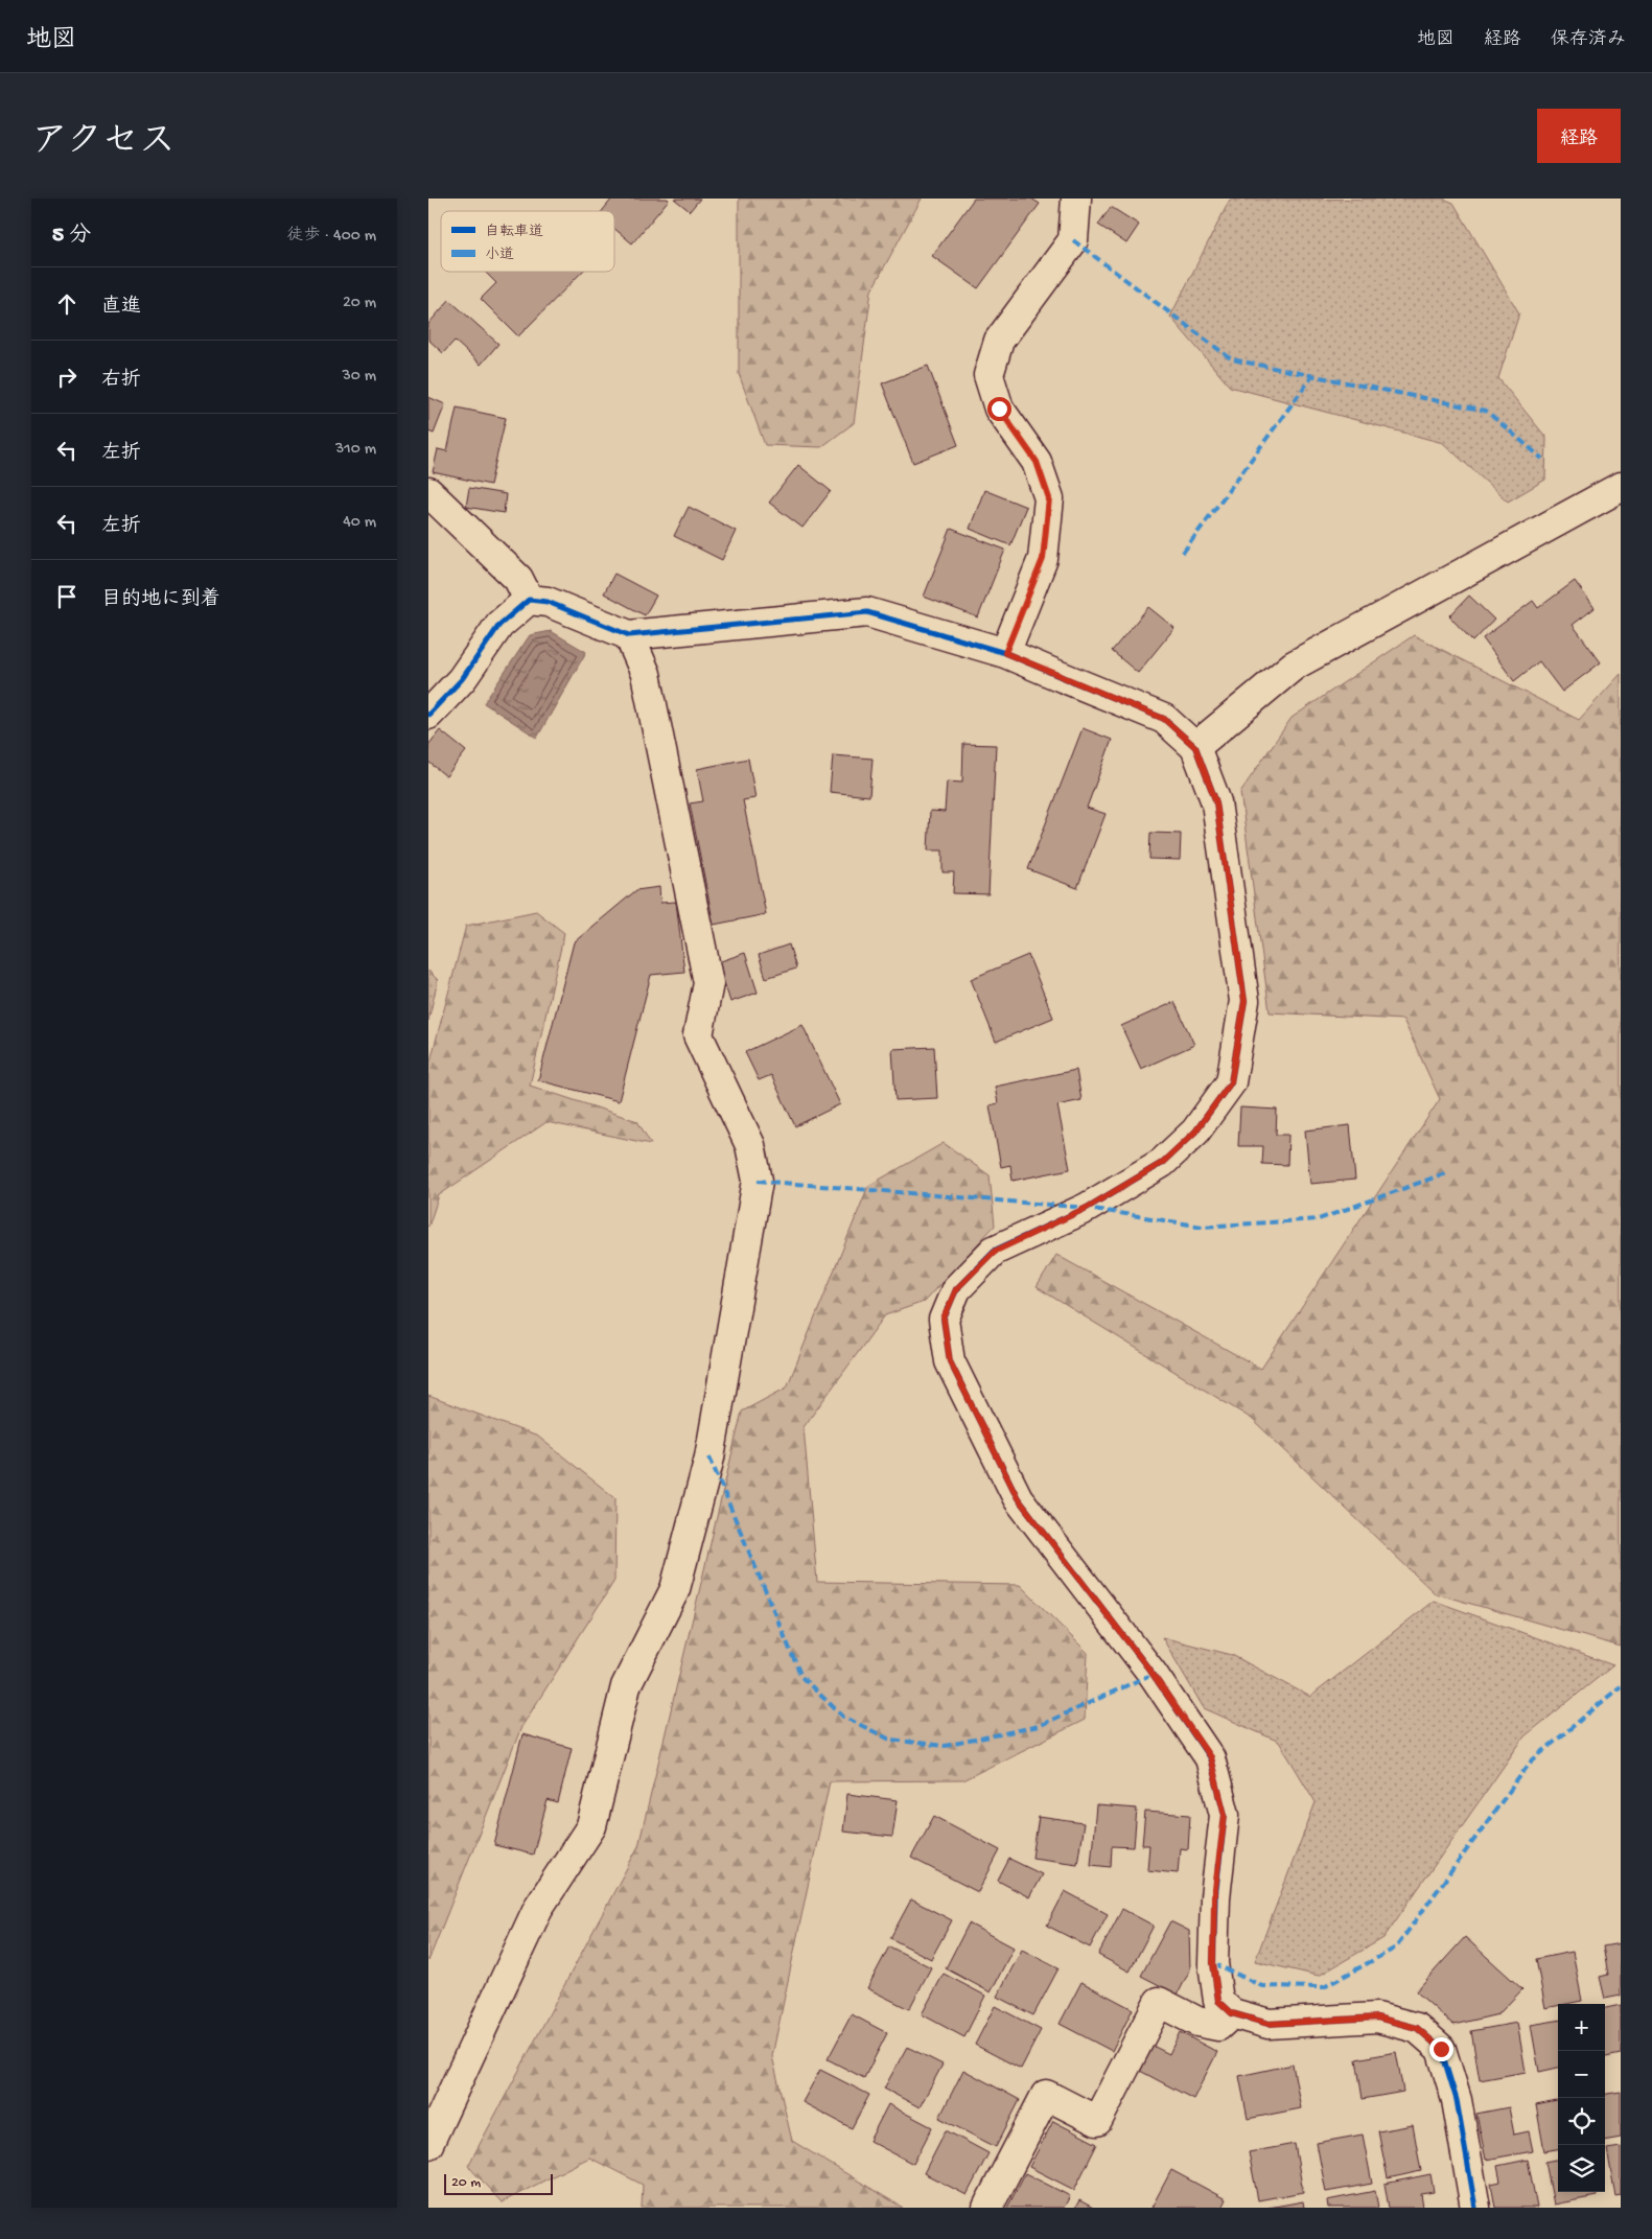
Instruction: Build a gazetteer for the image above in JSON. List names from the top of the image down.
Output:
{
  "legend": ["自転車道", "小道"],
  "scale_bar": "20 m",
  "page": {
    "header": "地図",
    "nav": ["地図", "経路", "保存済み"],
    "title": "アクセス",
    "buttons": "経路",
    "heading": ["5 分", "徒歩 · 400 m"],
    "list": [
      ["直進", "20 m"],
      ["右折", "30 m"],
      ["左折", "310 m"],
      ["左折", "40 m"],
      "目的地に到着"
    ],
    "map_buttons": ["+", "−"],
    "scale": "20 m"
  }
}
